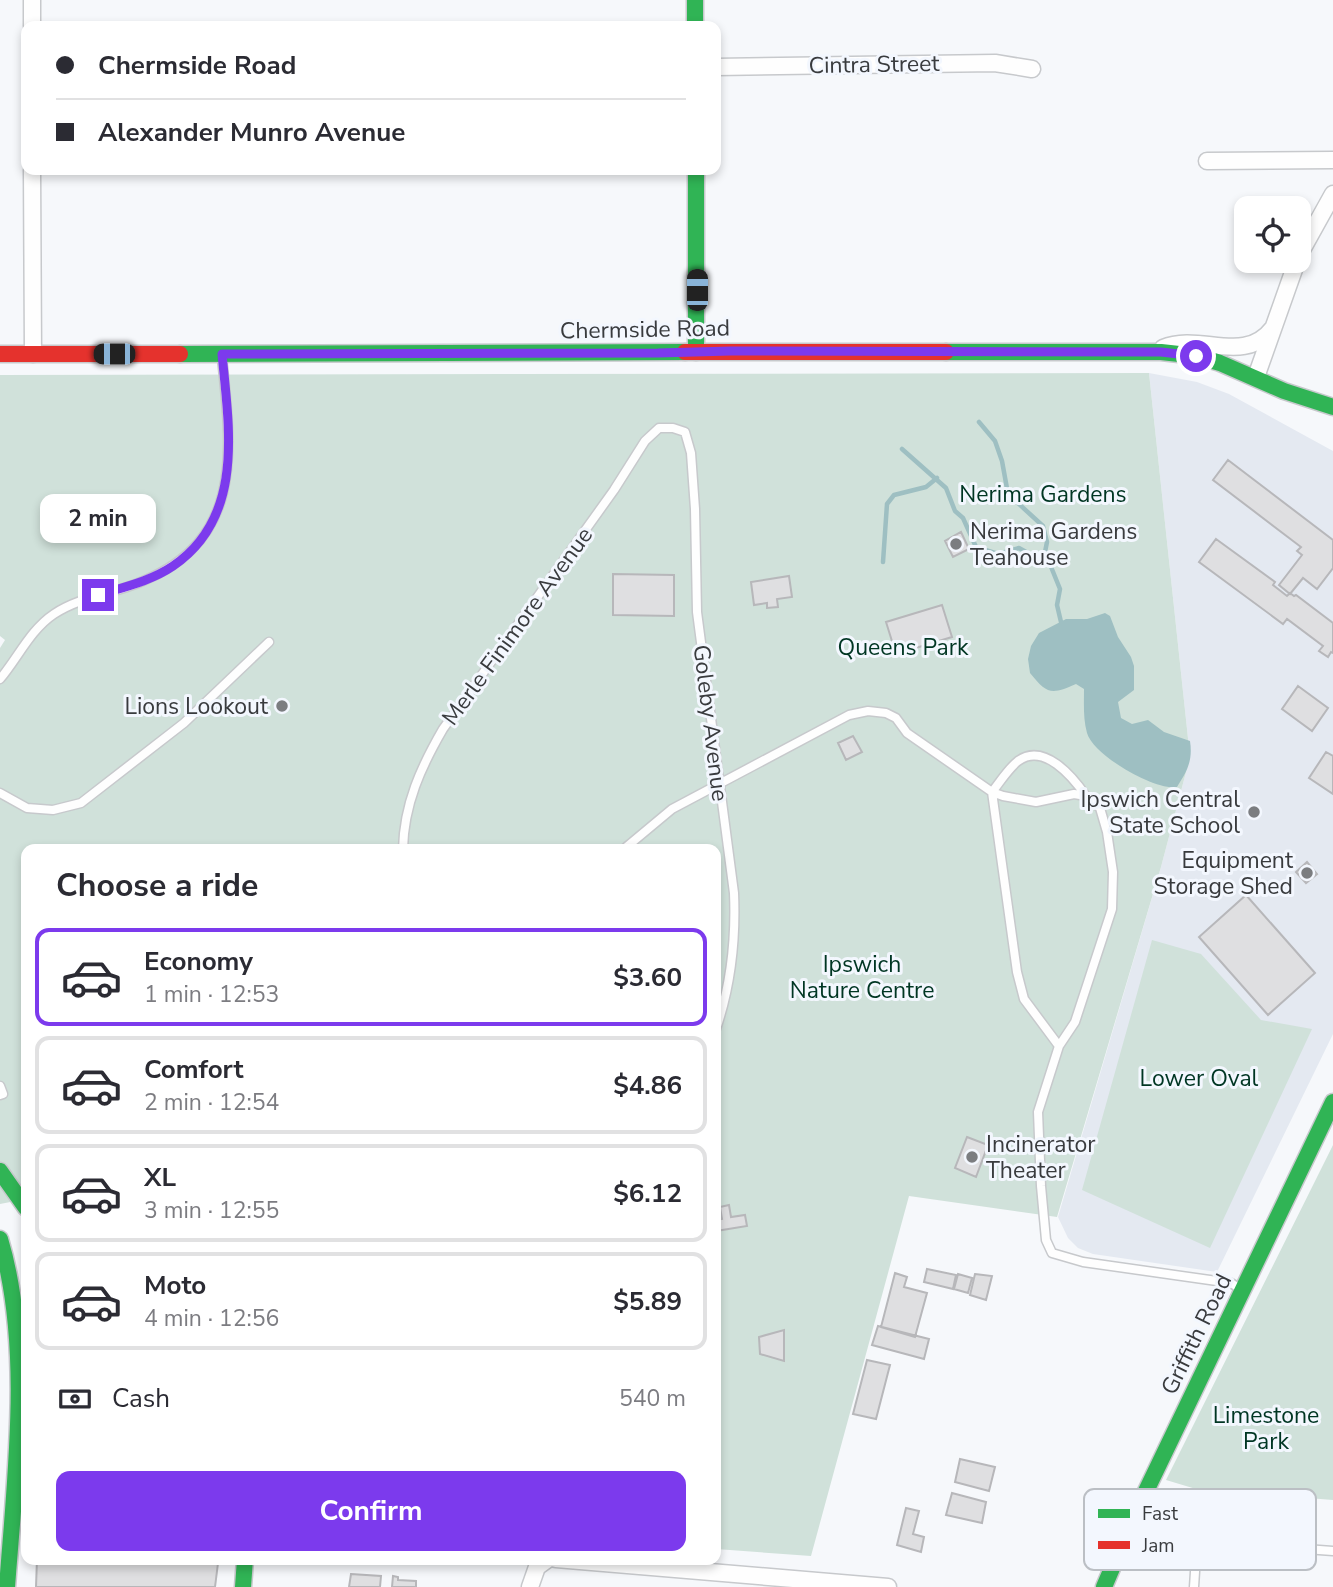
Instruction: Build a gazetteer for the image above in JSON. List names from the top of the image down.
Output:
{
  "streets": {
    "main road": ["Chermside Road", "Griffith Road"],
    "street": ["Cintra Street"],
    "lane": ["Merle Finimore Avenue", "Goleby Avenue"]
  },
  "crossings": [
    ["Merle Finimore Avenue", "Goleby Avenue"]
  ],
  "parks": [
    "Nerima Gardens",
    "Queens Park",
    "Ipswich Nature Centre",
    "Lower Oval",
    "Limestone Park"
  ],
  "places": [
    "Nerima Gardens Teahouse",
    "Lions Lookout",
    "Ipswich Central State School",
    "Equipment Storage Shed",
    "Incinerator Theater"
  ],
  "legend": ["Fast", "Jam"],
  "page": {
    "banner": ["Chermside Road", "Alexander Munro Avenue"],
    "bubble": "2 min",
    "heading": "Choose a ride",
    "list": [
      {
        "name": "Economy",
        "note": "1 min · 12:53",
        "value": "$3.60"
      },
      {
        "name": "Comfort",
        "note": "2 min · 12:54",
        "value": "$4.86"
      },
      {
        "name": "XL",
        "note": "3 min · 12:55",
        "value": "$6.12"
      },
      {
        "name": "Moto",
        "note": "4 min · 12:56",
        "value": "$5.89"
      }
    ],
    "pay": ["Cash", "540 m"],
    "buttons": "Confirm"
  }
}
